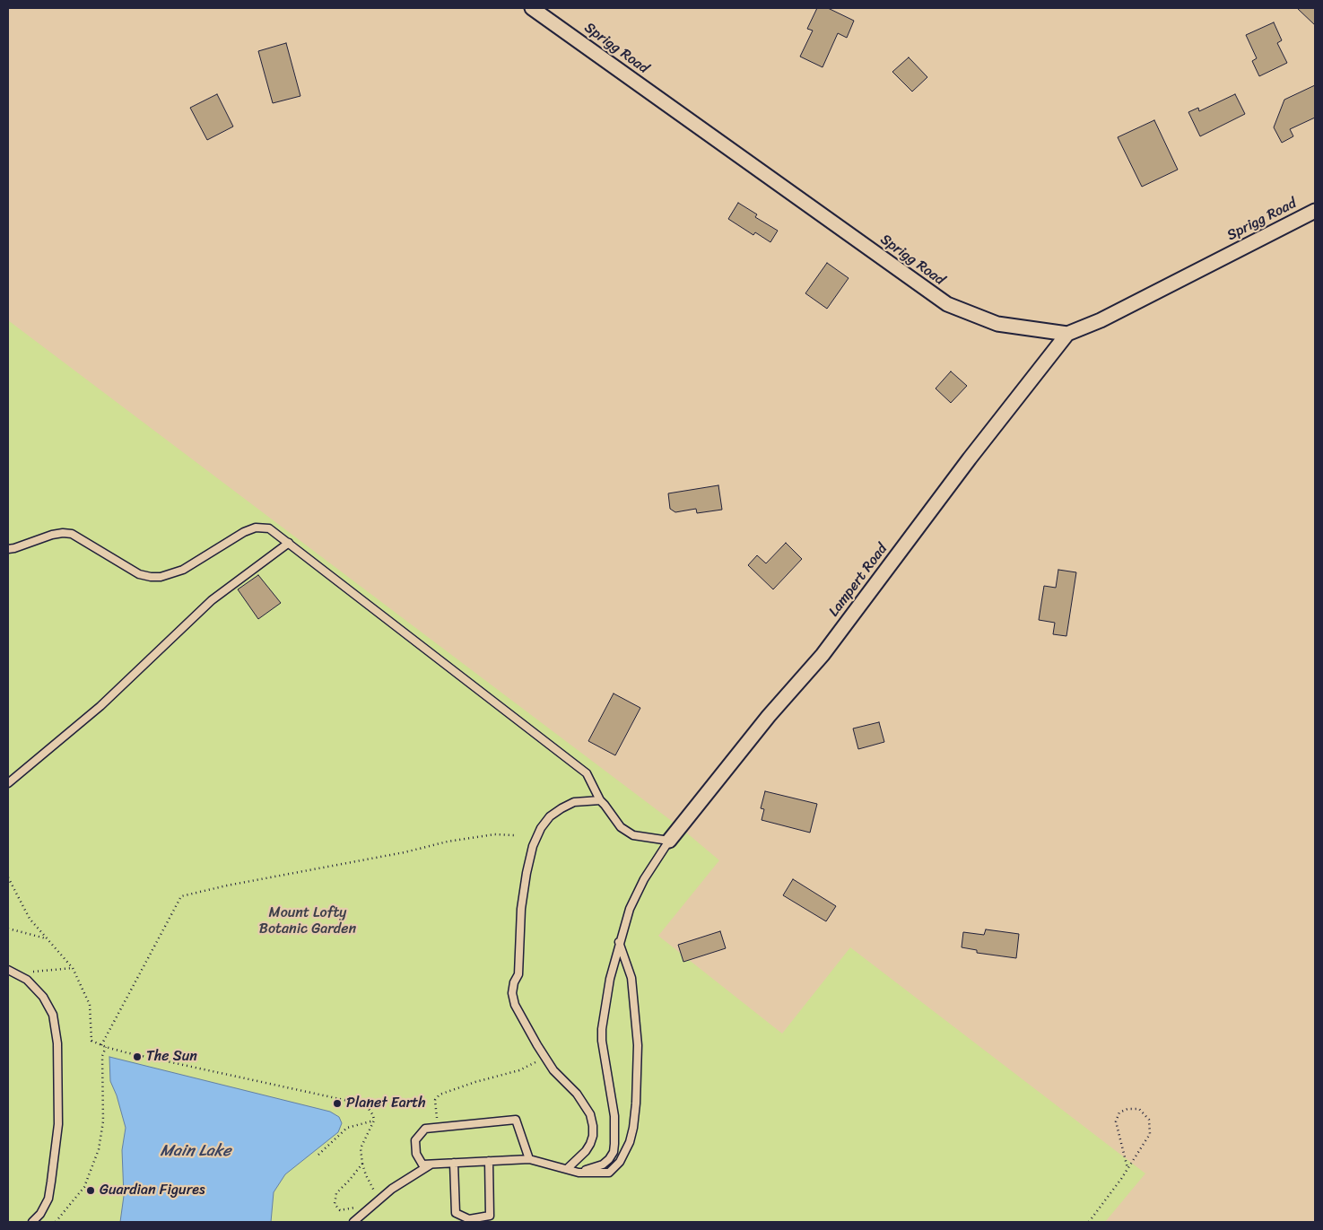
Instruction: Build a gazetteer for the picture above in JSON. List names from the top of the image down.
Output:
{
  "streets": {
    "street": ["Sprigg Road", "Lampert Road"]
  },
  "crossings": [
    ["Sprigg Road", "Lampert Road"]
  ],
  "water": ["Main Lake"],
  "parks": ["Mount Lofty Botanic Garden"],
  "places": ["The Sun", "Planet Earth", "Guardian Figures"]
}
